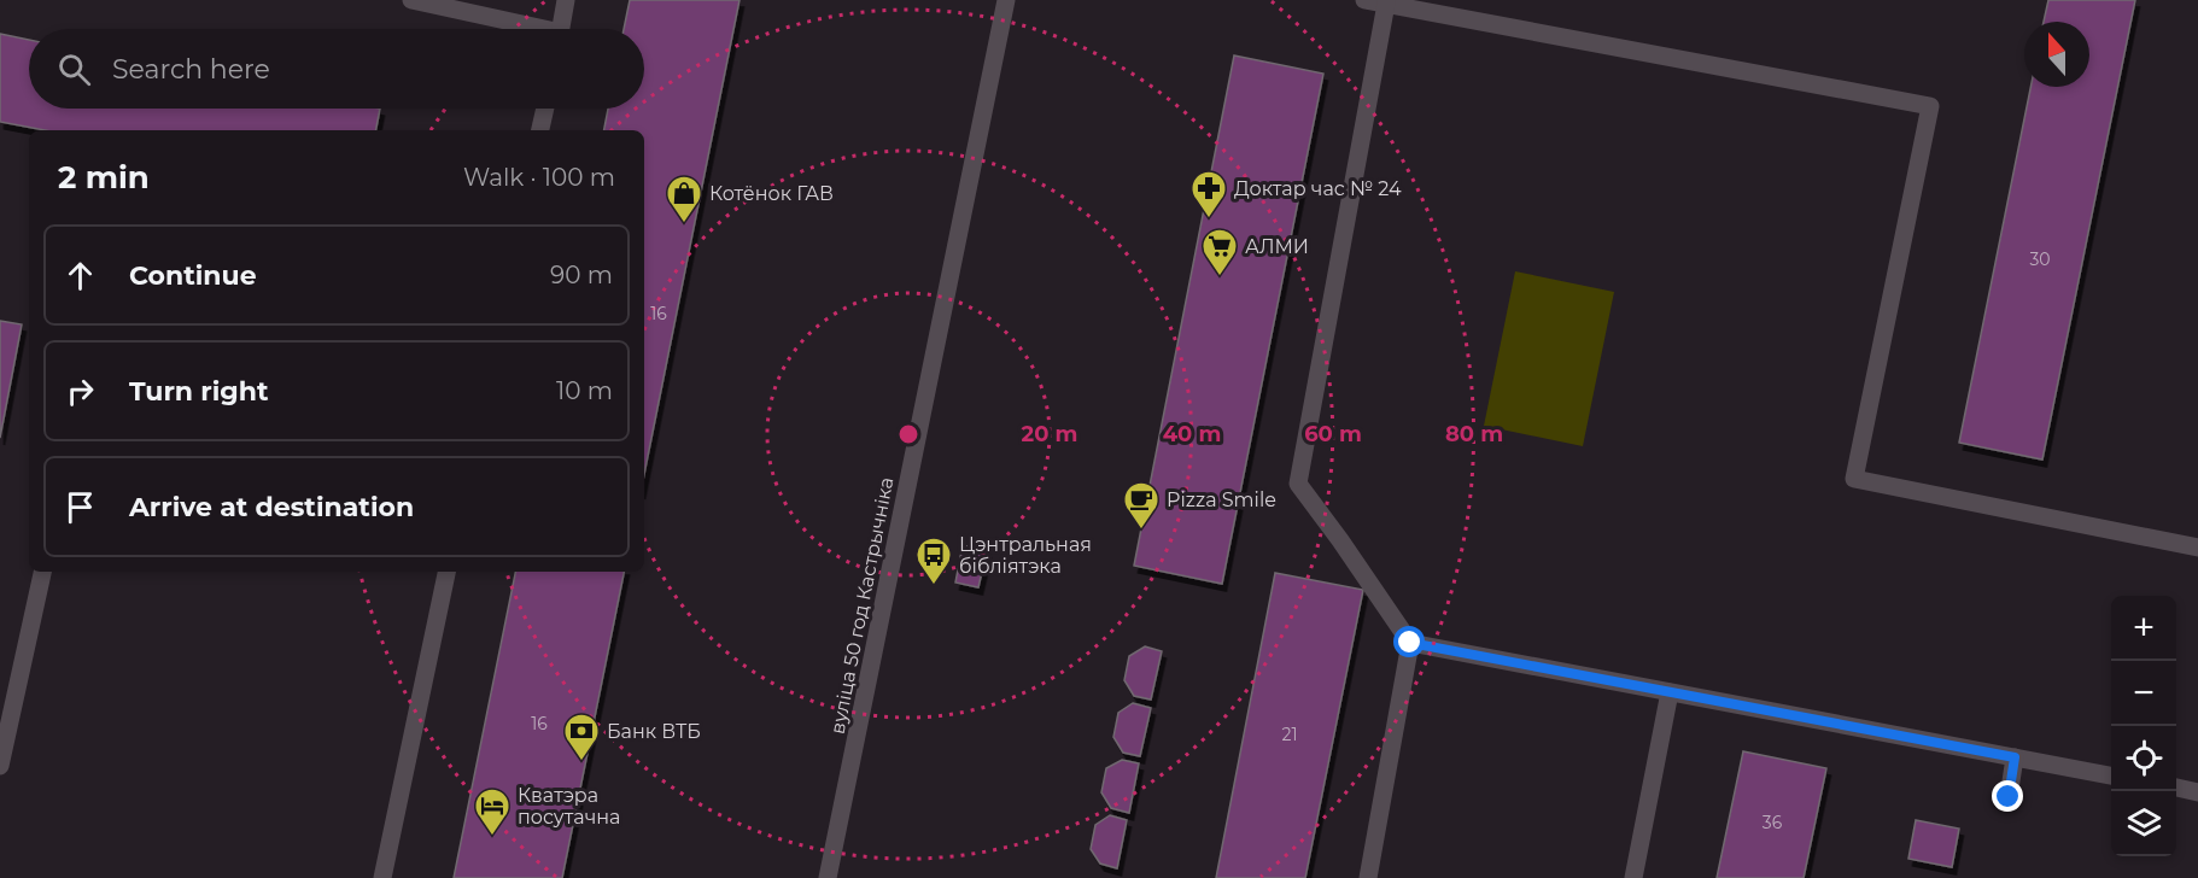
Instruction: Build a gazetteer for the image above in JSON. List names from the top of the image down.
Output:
{
  "streets": {
    "street": ["вуліца 50 год Кастрычніка"]
  },
  "places": {
    "pharmacy": ["Доктар час № 24"],
    "shop": ["Котёнок ГАВ"],
    "supermarket": ["АЛМИ"],
    "cafe": ["Pizza Smile"],
    "bus stop": ["Цэнтральная бібліятэка"],
    "bank": ["Банк ВТБ"],
    "hotel": ["Кватэра посутачна"]
  },
  "house_numbers": [
    "30",
    "16",
    "16",
    "21",
    "36"
  ],
  "north": "top",
  "page": {
    "search": "Search here",
    "heading": ["2 min", "Walk · 100 m"],
    "list": [
      ["Continue", "90 m"],
      ["Turn right", "10 m"],
      "Arrive at destination"
    ],
    "map_buttons": ["+", "−"]
  },
  "rings": [
    "20 m",
    "40 m",
    "60 m",
    "80 m"
  ]
}
